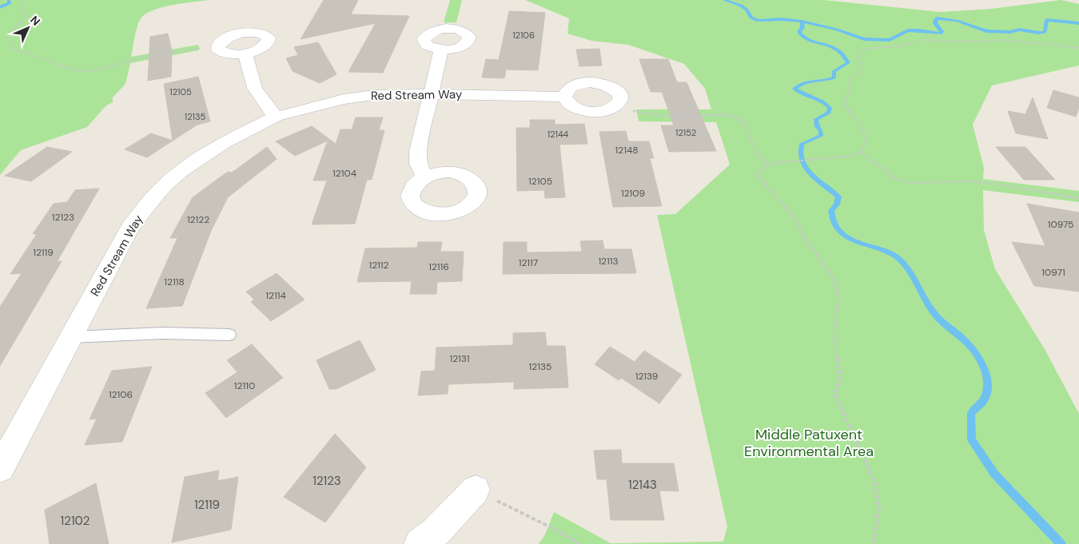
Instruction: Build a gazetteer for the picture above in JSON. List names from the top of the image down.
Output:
{
  "streets": {
    "street": ["Red Stream Way"]
  },
  "parks": ["Middle Patuxent Environmental Area"],
  "house_numbers": [
    "12106",
    "12105",
    "12135",
    "12152",
    "12144",
    "12148",
    "12104",
    "12105",
    "12109",
    "12123",
    "12122",
    "10975",
    "12119",
    "12113",
    "12117",
    "12112",
    "12116",
    "10971",
    "12118",
    "12114",
    "12131",
    "12135",
    "12139",
    "12110",
    "12106",
    "12123",
    "12143",
    "12119",
    "12102"
  ],
  "north": "top right"
}
